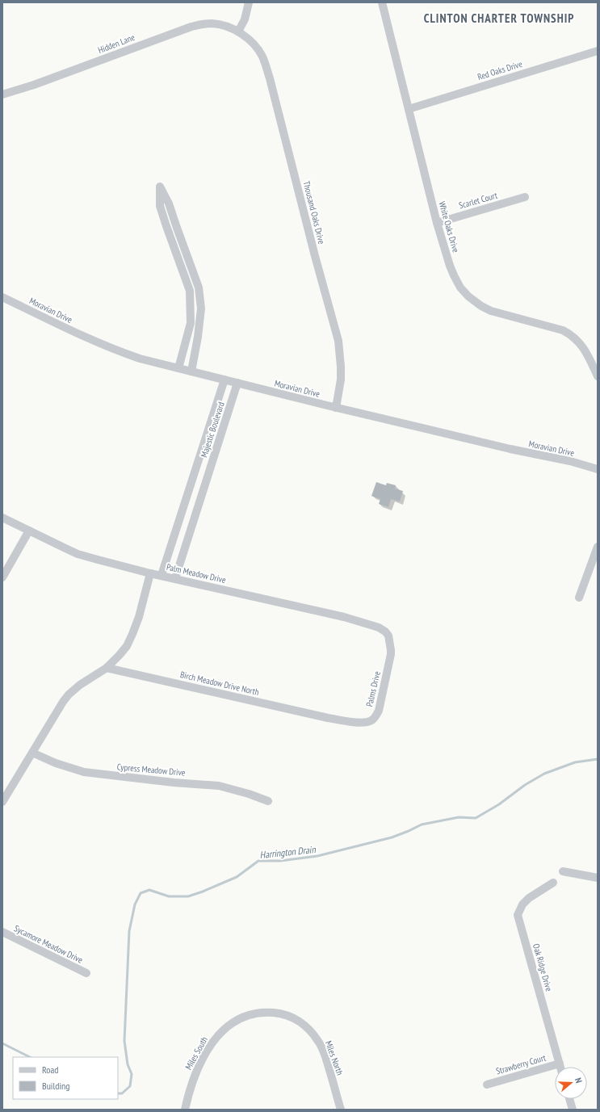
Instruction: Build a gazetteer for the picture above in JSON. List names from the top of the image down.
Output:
{
  "streets": {
    "street": [
      "Hidden Lane",
      "Red Oaks Drive",
      "Scarlet Court",
      "Thousand Oaks Drive",
      "White Oaks Drive",
      "Moravian Drive",
      "Majestic Boulevard",
      "Palm Meadow Drive",
      "Birch Meadow Drive North",
      "Palms Drive",
      "Cypress Meadow Drive",
      "Sycamore Meadow Drive",
      "Oak Ridge Drive",
      "Miles South",
      "Miles North",
      "Strawberry Court"
    ]
  },
  "crossings": [
    ["Hidden Lane", "Thousand Oaks Drive"],
    ["Red Oaks Drive", "White Oaks Drive"],
    ["Scarlet Court", "White Oaks Drive"],
    ["Thousand Oaks Drive", "Moravian Drive"],
    ["Moravian Drive", "Majestic Boulevard"],
    ["Majestic Boulevard", "Palm Meadow Drive"],
    ["Palm Meadow Drive", "Palms Drive"],
    ["Birch Meadow Drive North", "Palms Drive"],
    ["Oak Ridge Drive", "Strawberry Court"],
    ["Miles South", "Miles North"]
  ],
  "districts": ["CLINTON CHARTER TOWNSHIP"],
  "water": ["Harrington Drain"],
  "legend": ["Road", "Building"],
  "north": "right"
}
